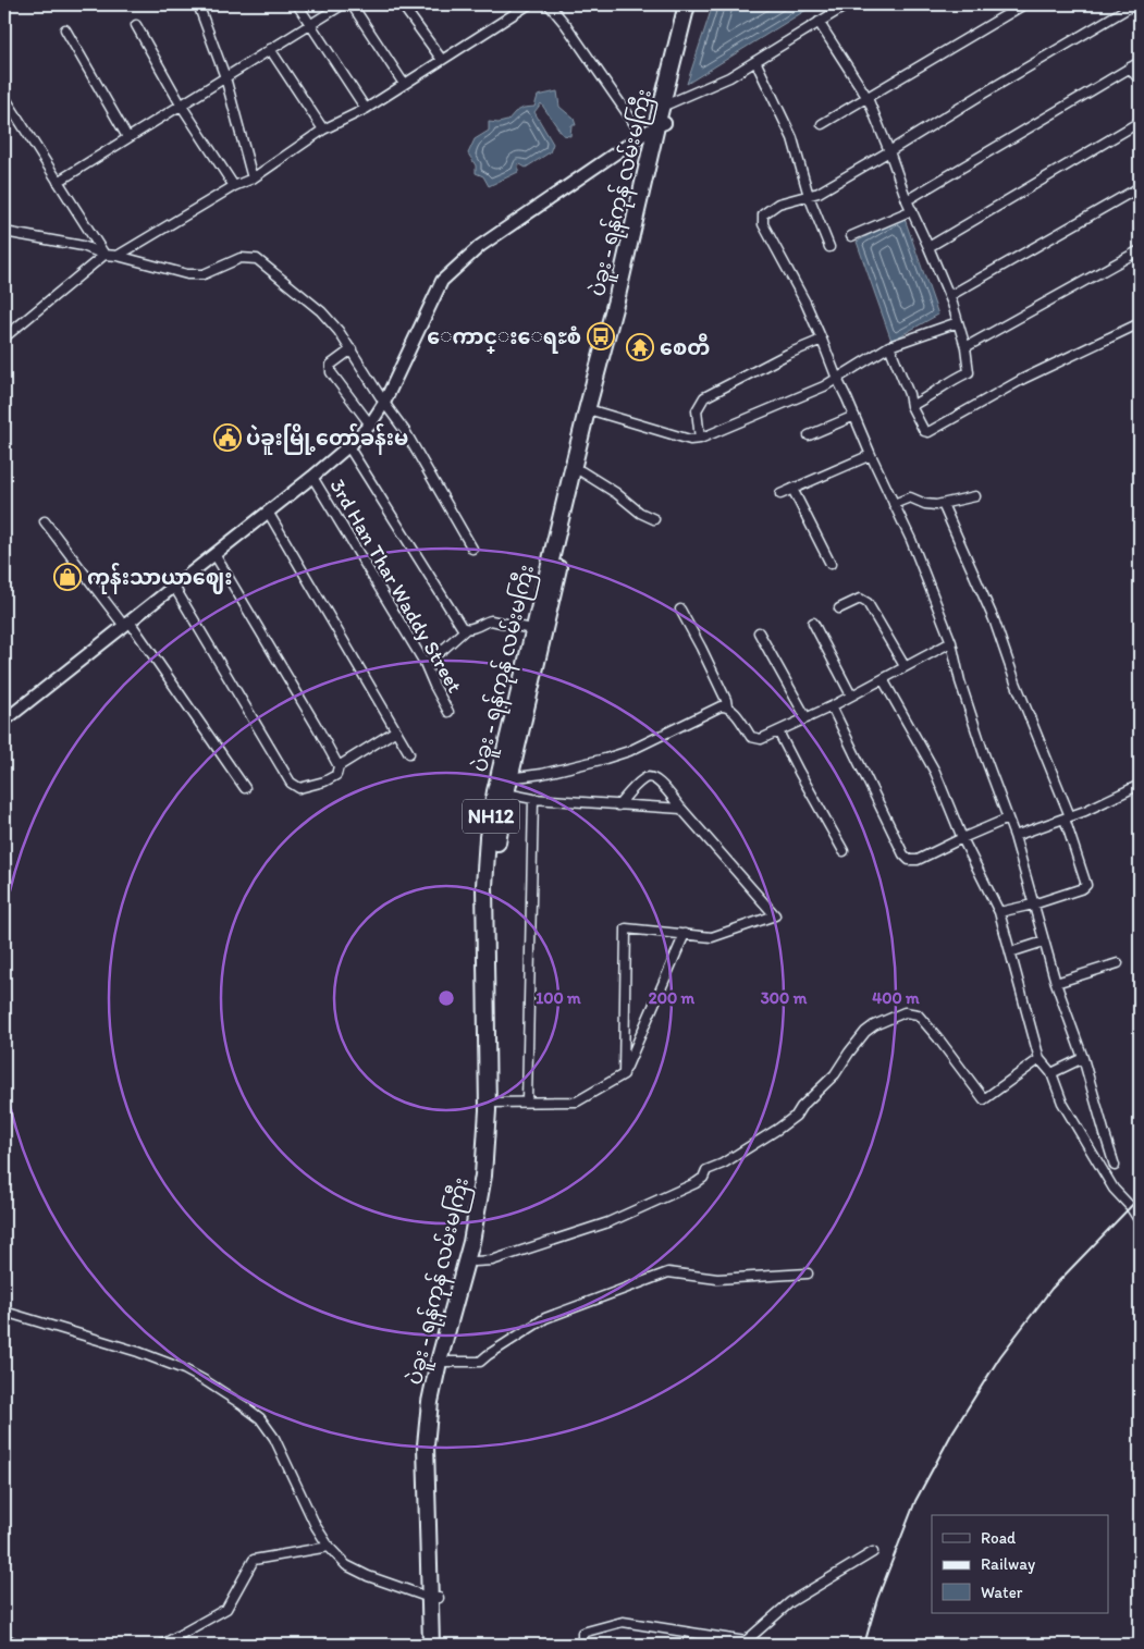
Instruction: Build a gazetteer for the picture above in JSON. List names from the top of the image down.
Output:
{
  "streets": {
    "highway": ["ပဲခူး - ရန်ကုန် လမ်းမကြီး", "NH12"],
    "street": ["3rd Han Thar Waddy Street"]
  },
  "places": {
    "bus stop": ["ေကာင္းေရႊစံ"],
    "temple": ["စေတီ"],
    "public building": ["ပဲခူးမြို့တော်ခန်းမ"],
    "shop": ["ကုန်းသာယာဈေး"]
  },
  "legend": ["Road", "Railway", "Water"],
  "rings": [
    "100 m",
    "200 m",
    "300 m",
    "400 m"
  ]
}
